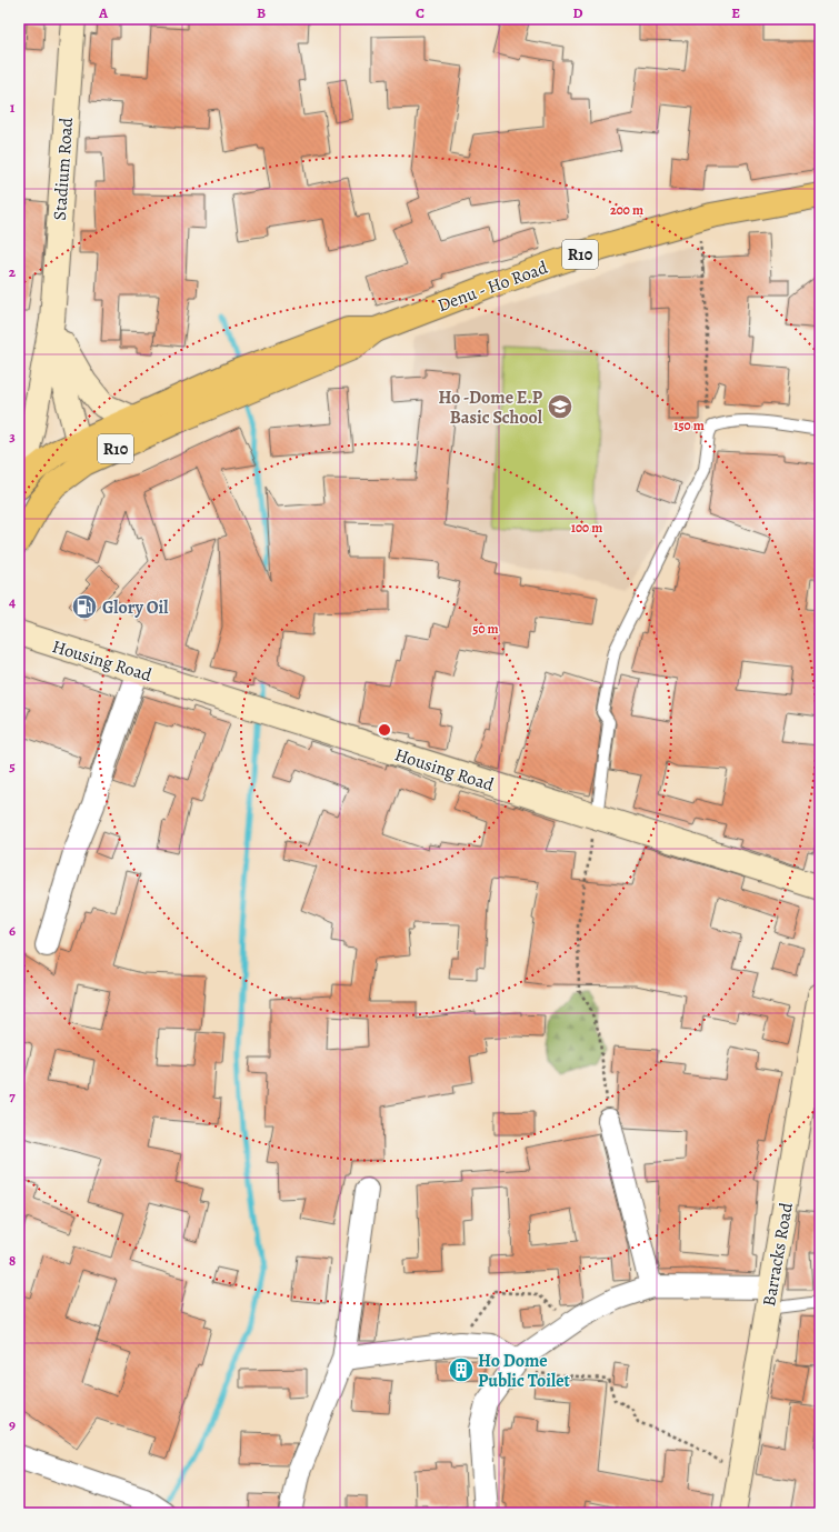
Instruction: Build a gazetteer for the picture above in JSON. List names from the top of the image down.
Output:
{
  "streets": {
    "main road": ["R10", "Denu - Ho Road"],
    "street": ["Stadium Road", "Housing Road", "Barracks Road"]
  },
  "crossings": [
    ["Stadium Road", "Denu - Ho Road"]
  ],
  "places": {
    "school or university": ["Ho -Dome E.P Basic School"],
    "fuel station": ["Glory Oil"],
    "building": ["Ho Dome Public Toilet"]
  },
  "grid": {
    "columns": [
      "A",
      "B",
      "C",
      "D",
      "E"
    ],
    "rows": [
      "1",
      "2",
      "3",
      "4",
      "5",
      "6",
      "7",
      "8",
      "9"
    ]
  },
  "rings": [
    "200 m",
    "150 m",
    "100 m",
    "50 m"
  ]
}
